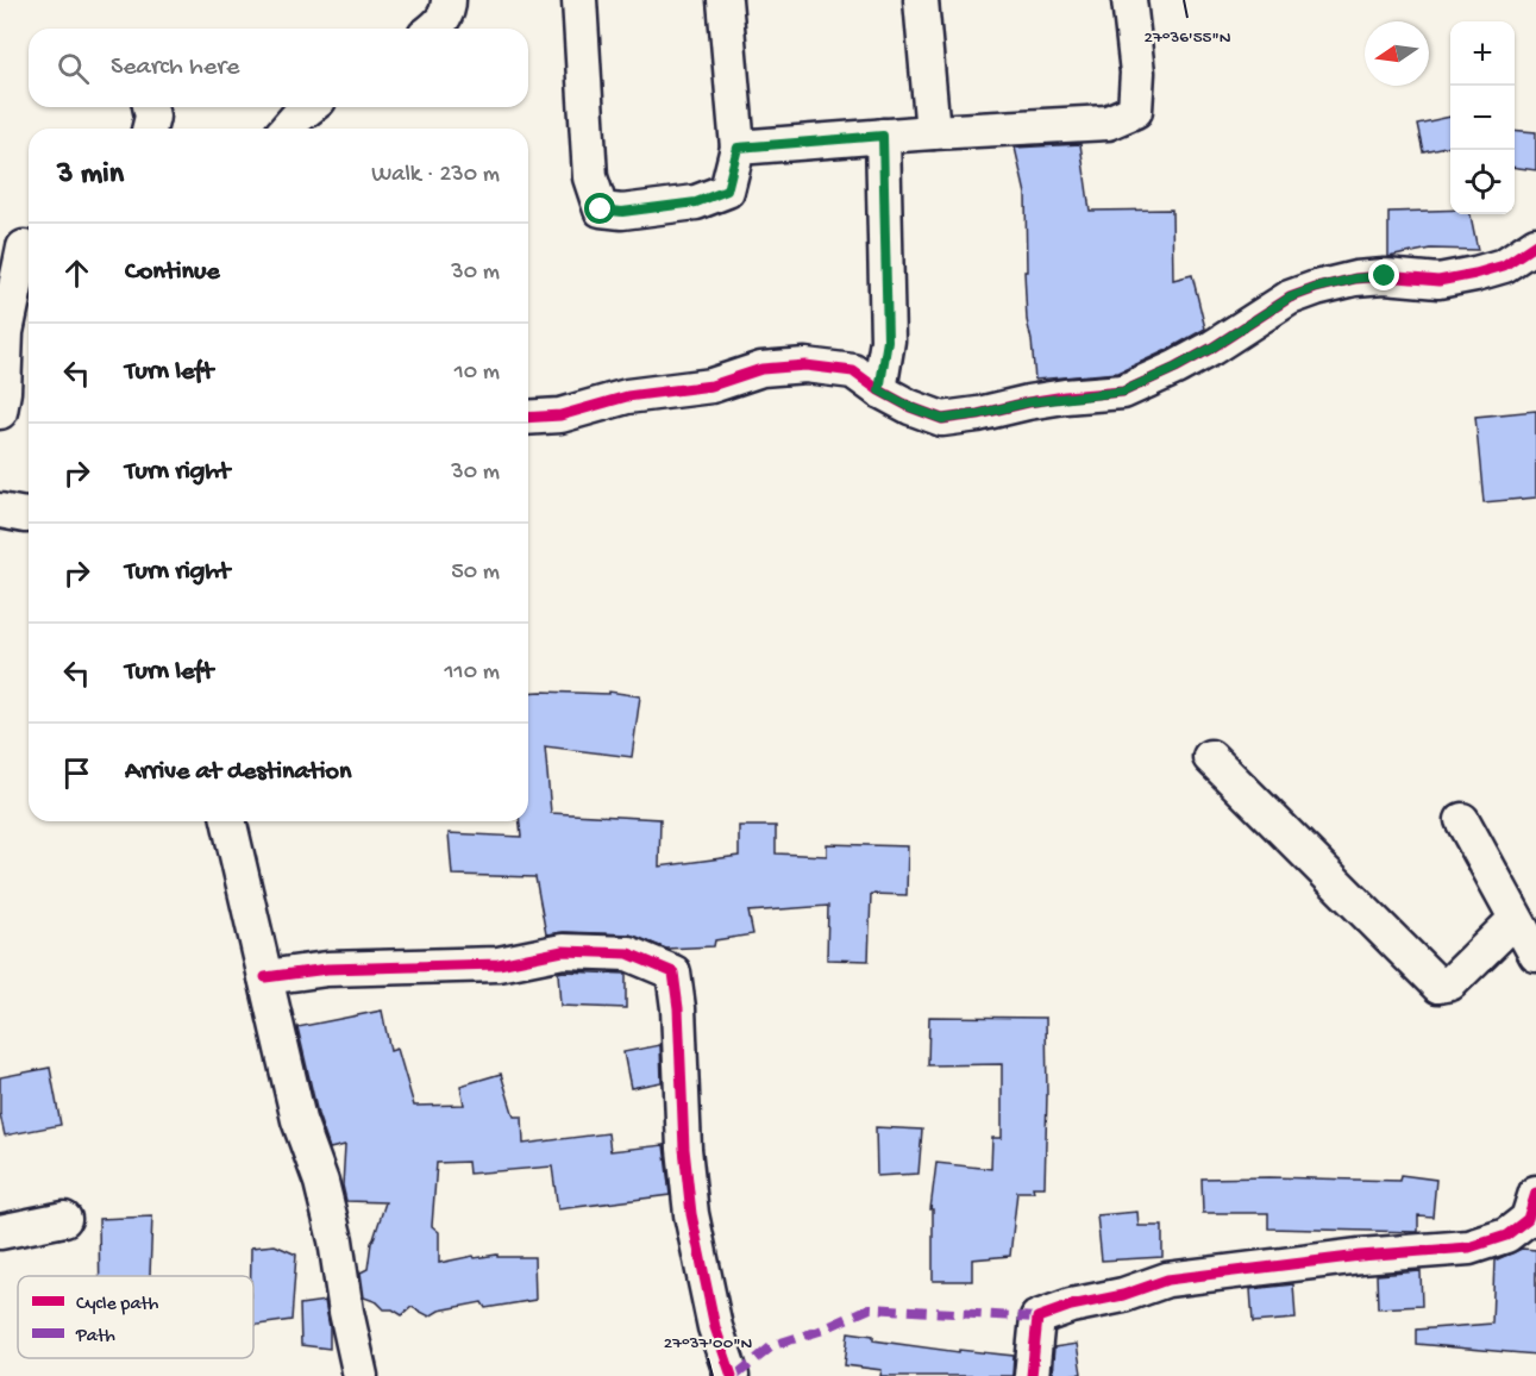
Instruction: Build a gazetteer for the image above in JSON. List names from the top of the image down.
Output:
{
  "legend": ["Cycle path", "Path"],
  "north": "left",
  "page": {
    "map_buttons": ["+", "−"],
    "search": "Search here",
    "heading": ["3 min", "Walk · 230 m"],
    "list": [
      ["Continue", "30 m"],
      ["Turn left", "10 m"],
      ["Turn right", "30 m"],
      ["Turn right", "50 m"],
      ["Turn left", "110 m"],
      "Arrive at destination"
    ]
  },
  "coordinates": ["27°36'55\"N", "27°37'00\"N"]
}
